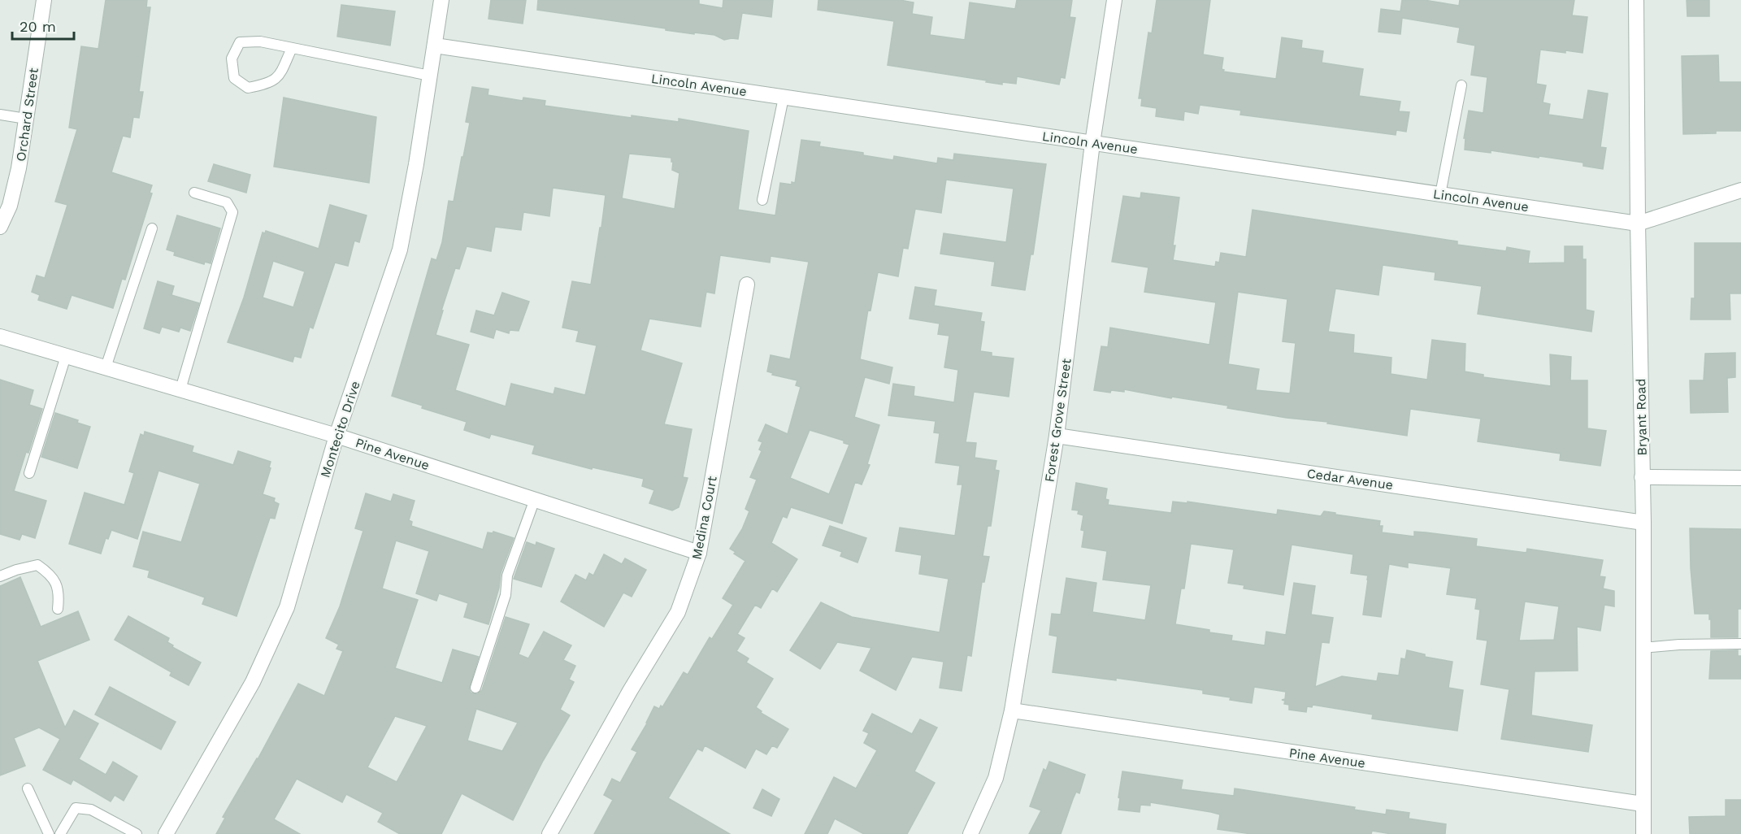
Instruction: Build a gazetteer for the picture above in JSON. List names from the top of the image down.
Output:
{
  "streets": {
    "street": [
      "Lincoln Avenue",
      "Orchard Street",
      "Bryant Road",
      "Forest Grove Street",
      "Montecito Drive",
      "Pine Avenue",
      "Cedar Avenue",
      "Medina Court"
    ]
  },
  "crossings": [
    ["Lincoln Avenue", "Bryant Road"],
    ["Lincoln Avenue", "Forest Grove Street"],
    ["Lincoln Avenue", "Montecito Drive"],
    ["Bryant Road", "Pine Avenue"],
    ["Bryant Road", "Cedar Avenue"],
    ["Forest Grove Street", "Pine Avenue"],
    ["Forest Grove Street", "Cedar Avenue"],
    ["Montecito Drive", "Pine Avenue"],
    ["Pine Avenue", "Medina Court"]
  ],
  "scale_bar": "20 m"
}
